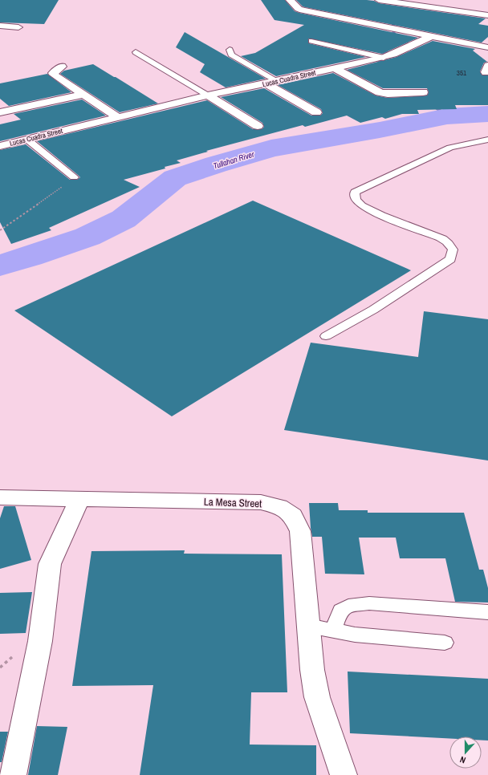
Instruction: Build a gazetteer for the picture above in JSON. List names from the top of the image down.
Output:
{
  "streets": {
    "street": ["Lucas Cuadra Street", "La Mesa Street"]
  },
  "water": ["Tullahan River"],
  "house_numbers": ["351"],
  "north": "bottom"
}
